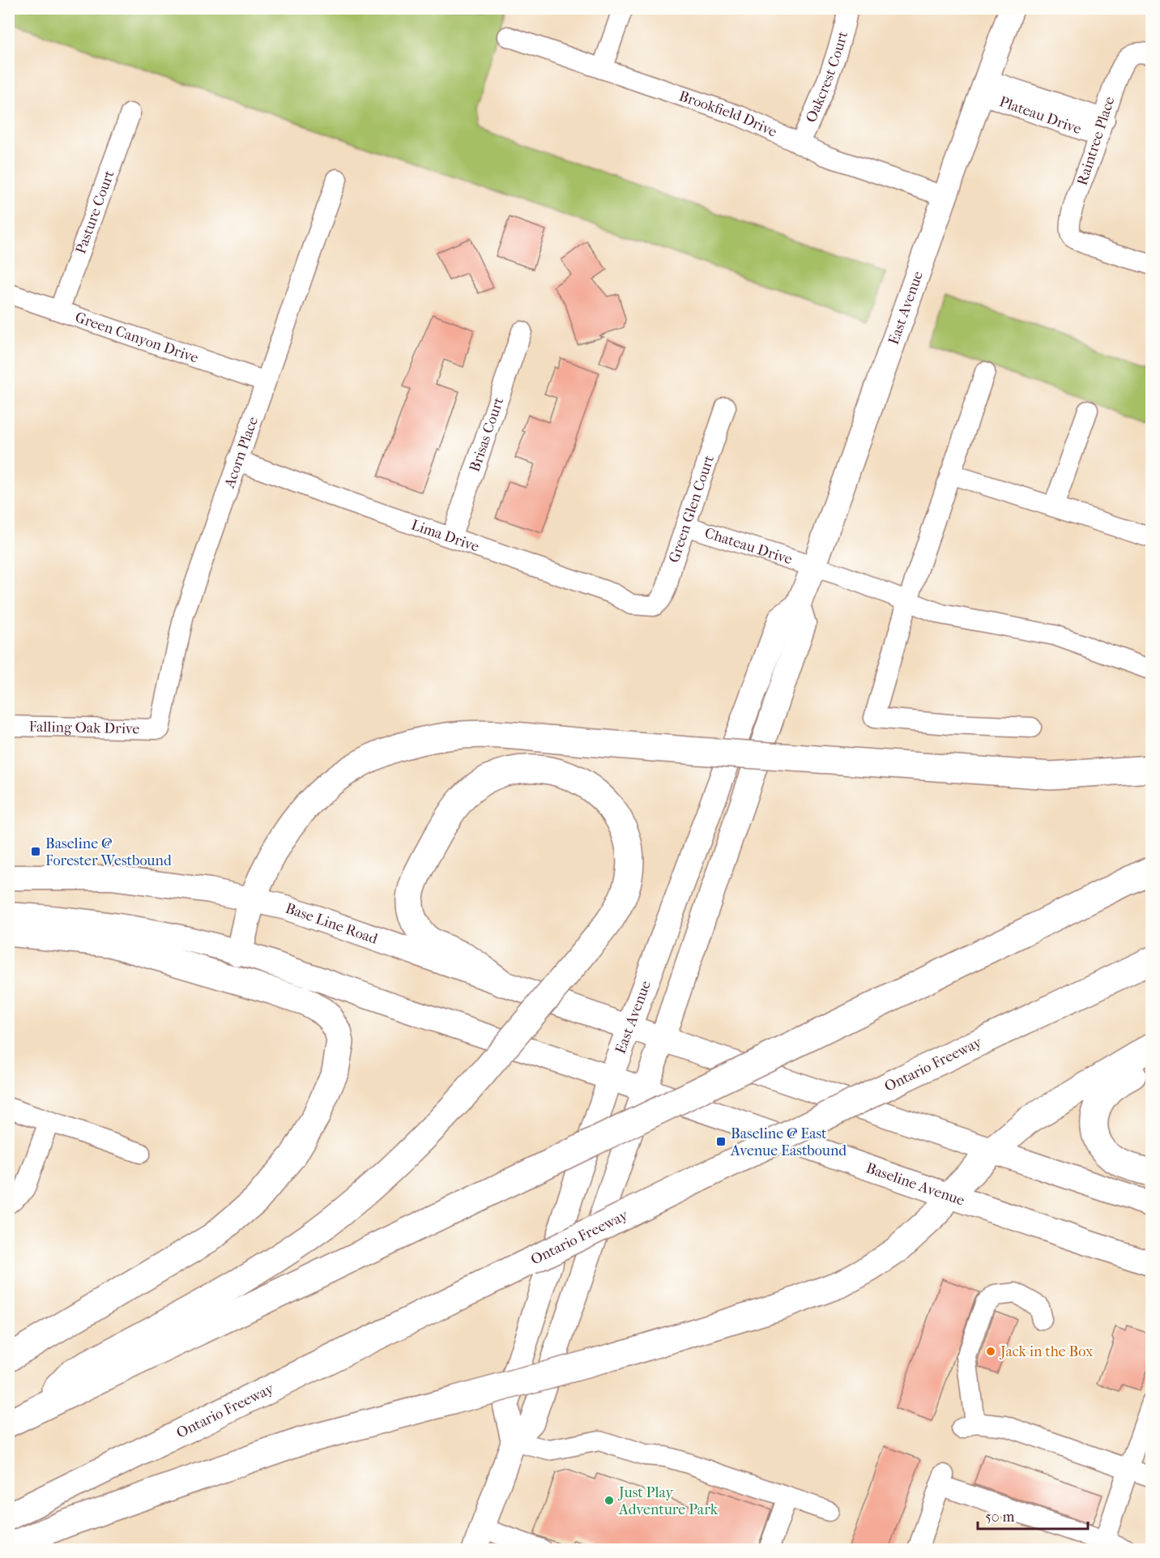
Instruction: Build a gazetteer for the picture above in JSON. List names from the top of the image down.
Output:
{
  "streets": {
    "highway": ["Ontario Freeway"],
    "main road": ["East Avenue", "Base Line Road", "Baseline Avenue"],
    "street": [
      "Oakcrest Court",
      "Brookfield Drive",
      "Plateau Drive",
      "Raintree Place",
      "Pasture Court",
      "Green Canyon Drive",
      "Brisas Court",
      "Acorn Place",
      "Green Glen Court",
      "Lima Drive",
      "Chateau Drive",
      "Falling Oak Drive"
    ]
  },
  "crossings": [
    ["Oakcrest Court", "Brookfield Drive"],
    ["Brookfield Drive", "East Avenue"],
    ["Plateau Drive", "Raintree Place"],
    ["Plateau Drive", "East Avenue"],
    ["Pasture Court", "Green Canyon Drive"],
    ["East Avenue", "Chateau Drive"],
    ["East Avenue", "Base Line Road"],
    ["East Avenue", "Baseline Avenue"],
    ["Green Canyon Drive", "Acorn Place"],
    ["Brisas Court", "Lima Drive"],
    ["Acorn Place", "Lima Drive"],
    ["Acorn Place", "Falling Oak Drive"],
    ["Green Glen Court", "Lima Drive"],
    ["Green Glen Court", "Chateau Drive"]
  ],
  "places": {
    "transit": ["Baseline @ Forester Westbound", "Baseline @ East Avenue Eastbound"],
    "other": ["Jack in the Box", "Just Play Adventure Park"]
  },
  "scale_bar": "50 m"
}
